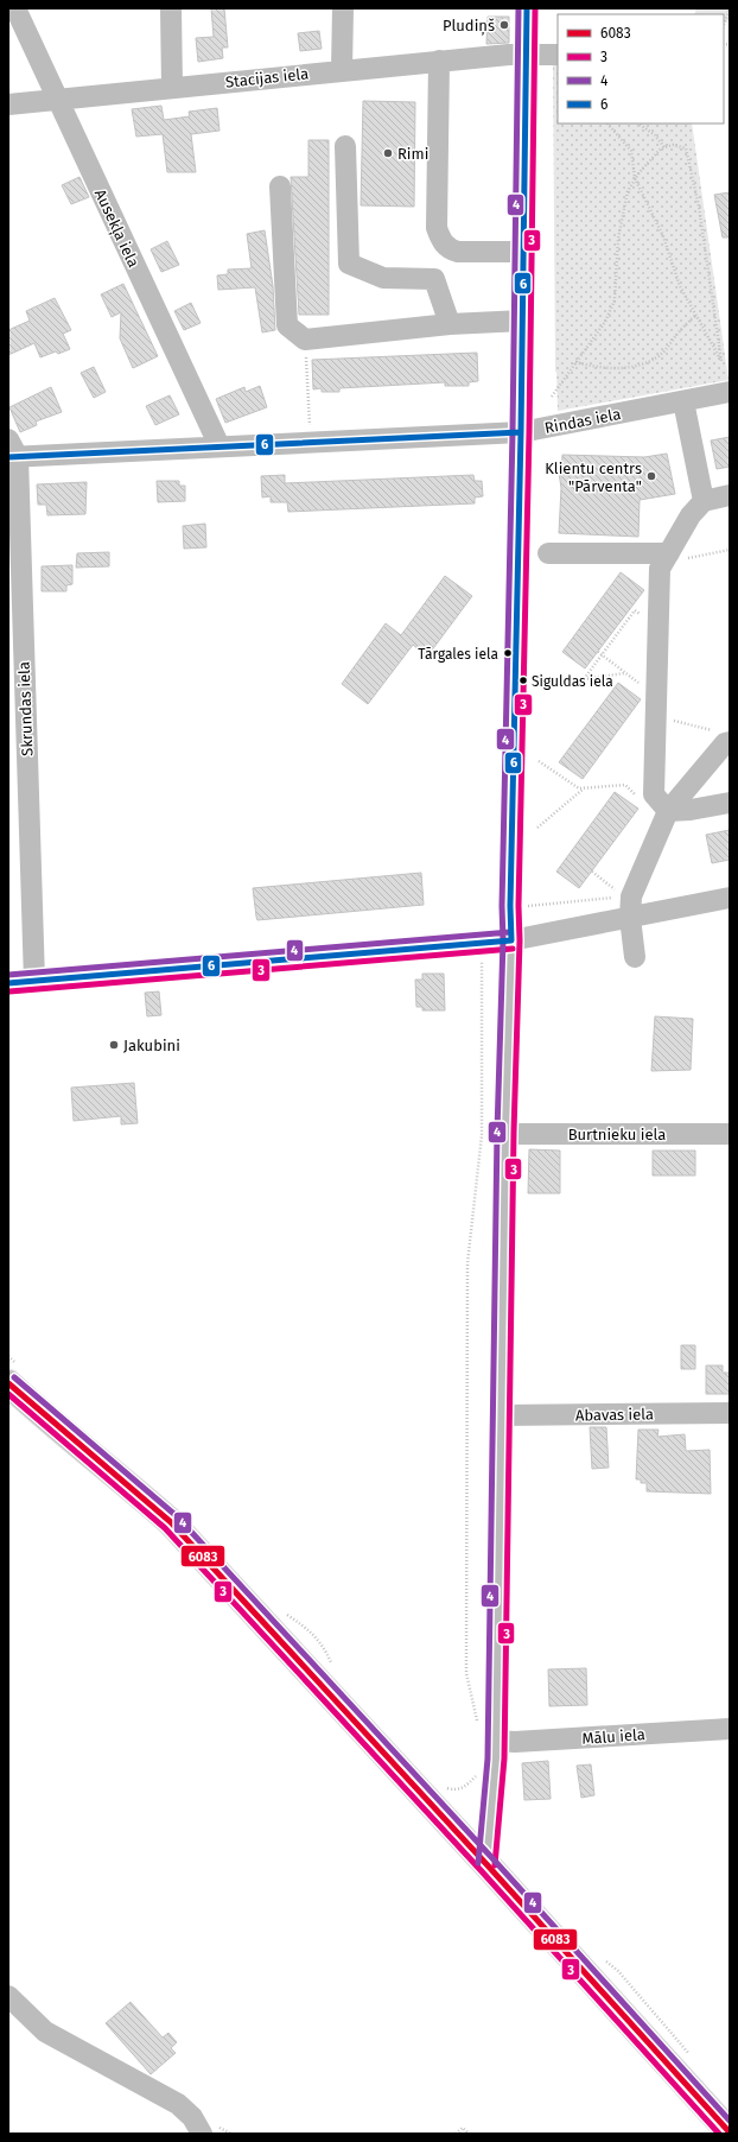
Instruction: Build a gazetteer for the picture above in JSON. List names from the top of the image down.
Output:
{
  "streets": {
    "street": [
      "Stacijas iela",
      "Ausekļa iela",
      "Rindas iela",
      "Skrundas iela",
      "Burtnieku iela",
      "Abavas iela",
      "Mālu iela"
    ]
  },
  "crossings": [
    ["Stacijas iela", "Ausekļa iela"],
    ["Ausekļa iela", "Rindas iela"],
    ["Rindas iela", "Skrundas iela"]
  ],
  "places": [
    "Pludiņš",
    "Rimi",
    "Klientu centrs \"Pārventa\"",
    "Tārgales iela",
    "Siguldas iela",
    "Jakubini"
  ],
  "lines": [
    "transit line 3",
    "transit line 4",
    "transit line 6",
    "transit line 6083"
  ],
  "legend": [
    "6083",
    "3",
    "4",
    "6"
  ]
}
